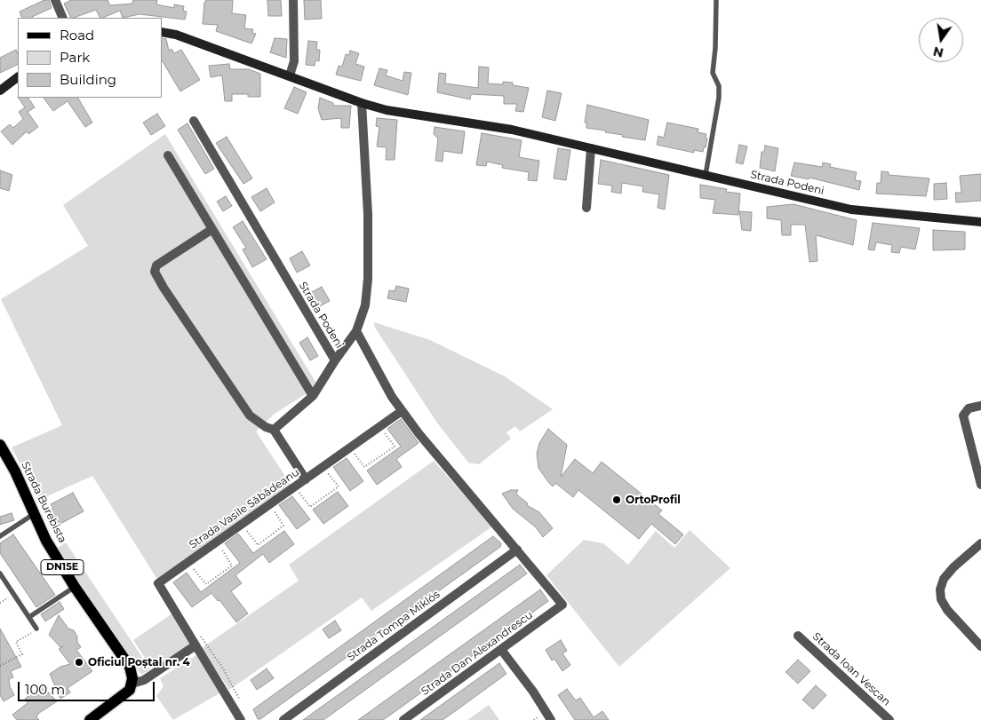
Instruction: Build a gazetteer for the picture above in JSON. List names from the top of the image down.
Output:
{
  "streets": {
    "main road": ["Strada Podeni", "Strada Burebista", "DN15E"],
    "street": [
      "Strada Vasile Săbădeanu",
      "Strada Tompa Miklós",
      "Strada Dan Alexandrescu",
      "Strada Ioan Vescan"
    ]
  },
  "crossings": [
    ["Strada Tompa Miklós", "Strada Dan Alexandrescu"]
  ],
  "places": ["OrtoProfil", "Oficiul Poștal nr. 4"],
  "legend": ["Road", "Park", "Building"],
  "scale_bar": "100 m",
  "north": "bottom"
}
